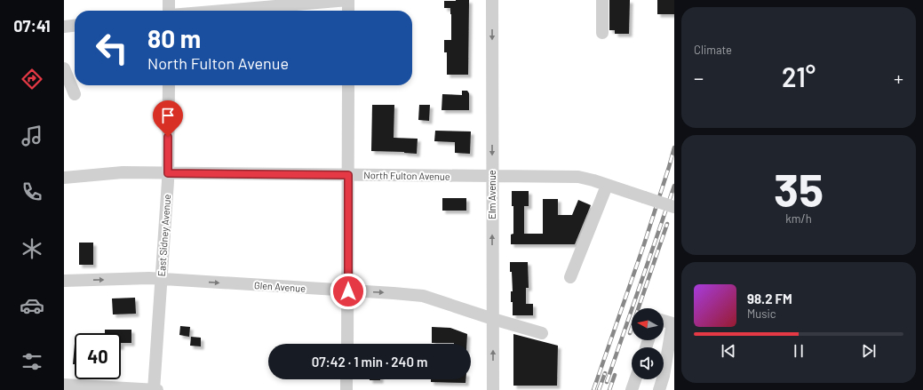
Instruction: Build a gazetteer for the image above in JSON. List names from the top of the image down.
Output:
{
  "streets": {
    "street": [
      "North Fulton Avenue",
      "Elm Avenue",
      "East Sidney Avenue",
      "Glen Avenue"
    ]
  },
  "crossings": [
    ["North Fulton Avenue", "Elm Avenue"],
    ["North Fulton Avenue", "East Sidney Avenue"],
    ["Elm Avenue", "Glen Avenue"],
    ["East Sidney Avenue", "Glen Avenue"]
  ],
  "one_way": ["Glen Avenue"],
  "north": "left",
  "page": {
    "tabs": "07:41",
    "tile": [
      "Climate",
      ["35", "km/h"]
    ],
    "turn": ["80 m", "North Fulton Avenue"],
    "heat": ["−", "21°", "+"],
    "song": ["98.2 FM", "Music"],
    "limit": "40",
    "trip": "07:42 · 1 min · 240 m"
  }
}
